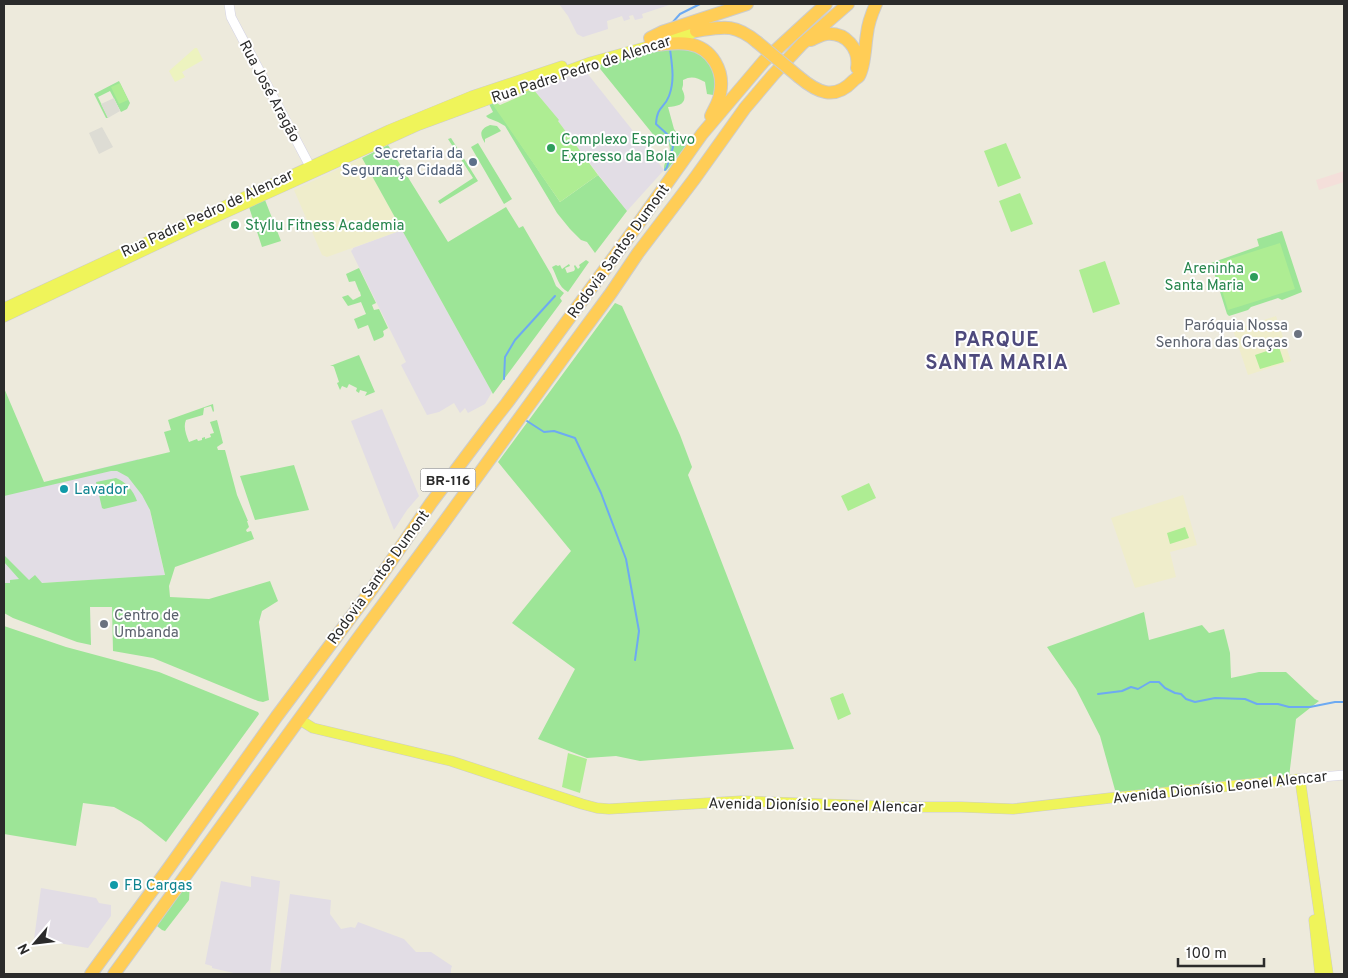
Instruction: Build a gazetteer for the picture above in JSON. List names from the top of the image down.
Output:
{
  "streets": {
    "highway": ["Rodovia Santos Dumont", "BR-116"],
    "main road": ["Rua Padre Pedro de Alencar", "Avenida Dionísio Leonel Alencar"],
    "street": ["Rua José Aragão"]
  },
  "crossings": [
    ["Rua Padre Pedro de Alencar", "Rua José Aragão"],
    ["Rodovia Santos Dumont", "Avenida Dionísio Leonel Alencar"]
  ],
  "districts": ["PARQUE SANTA MARIA"],
  "places": [
    "Complexo Esportivo Expresso da Bola",
    "Secretaria da Segurança Cidadã",
    "Styllu Fitness Academia",
    "Areninha Santa Maria",
    "Paróquia Nossa Senhora das Graças",
    "Lavador",
    "Centro de Umbanda",
    "FB Cargas"
  ],
  "scale_bar": "100 m",
  "north": "bottom left"
}
